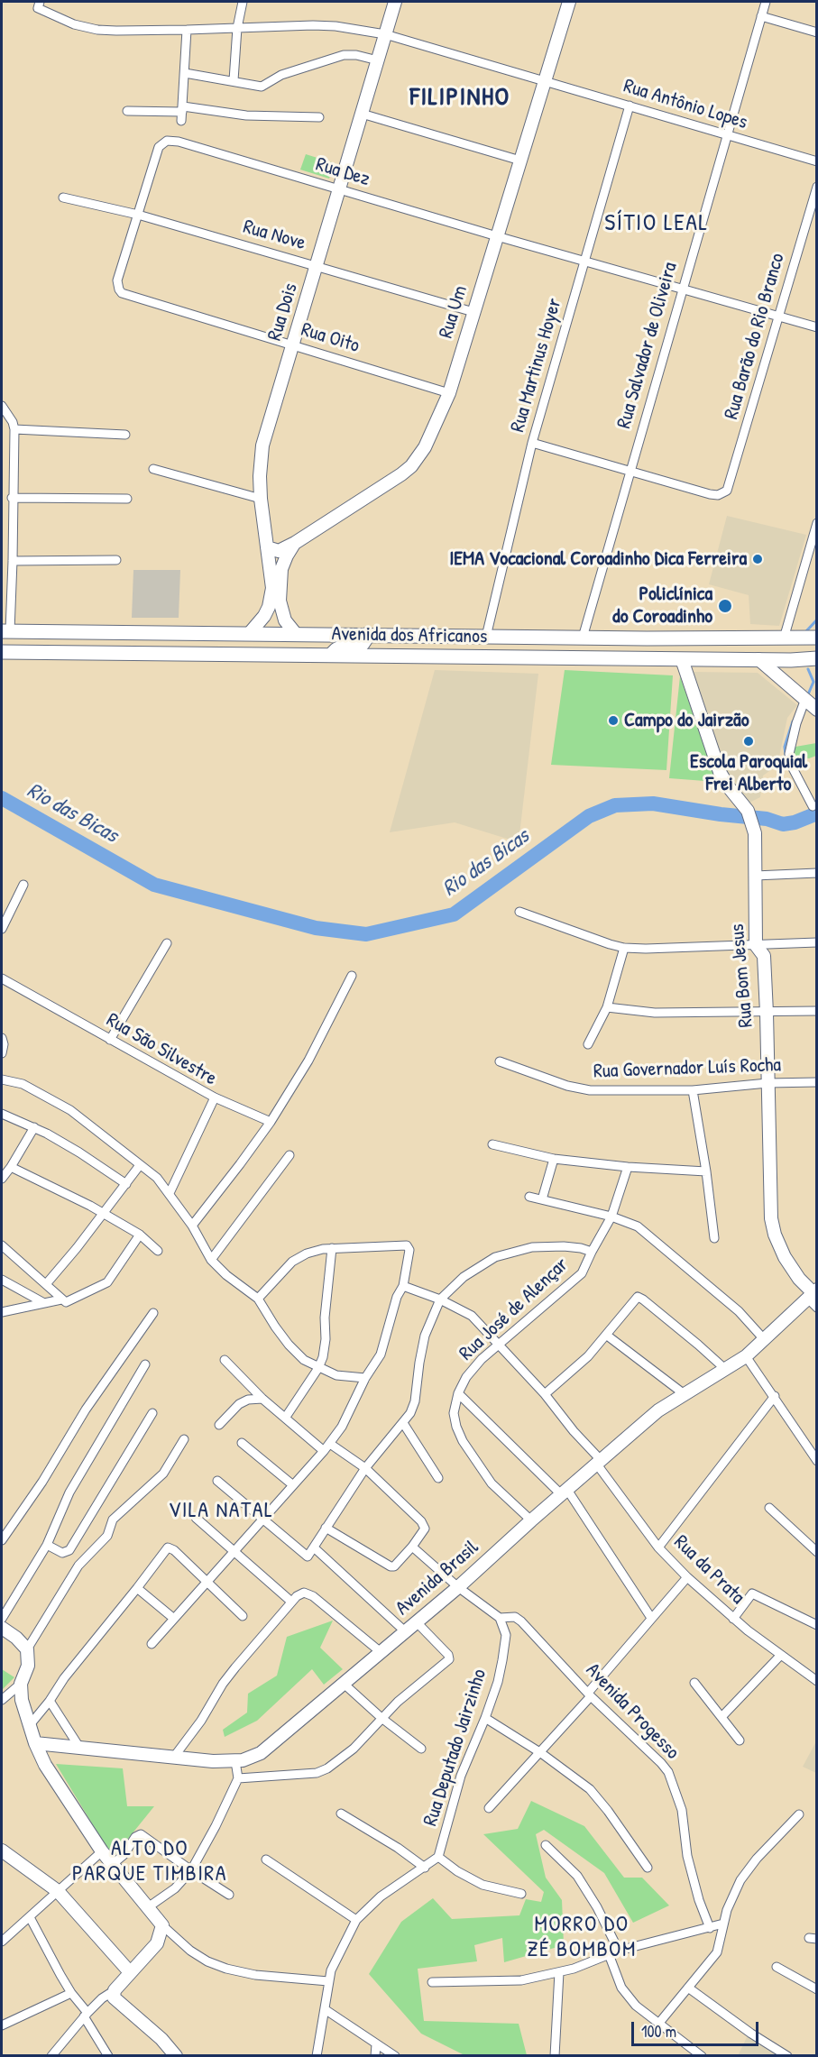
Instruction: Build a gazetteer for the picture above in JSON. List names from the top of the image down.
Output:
{
  "streets": {
    "main road": [
      "Rua Dois",
      "Rua Um",
      "Avenida dos Africanos",
      "Rua Bom Jesus",
      "Avenida Brasil"
    ],
    "street": [
      "Rua Antônio Lopes",
      "Rua Dez",
      "Rua Nove",
      "Rua Barão do Rio Branco",
      "Rua Oito",
      "Rua Salvador de Oliveira",
      "Rua Martinus Hoyer",
      "Rua São Silvestre",
      "Rua Governador Luís Rocha",
      "Rua José de Alençar",
      "Rua da Prata",
      "Avenida Progesso",
      "Rua Deputado Jairzinho"
    ]
  },
  "crossings": [
    ["Rua Antônio Lopes", "Rua Dois"],
    ["Rua Antônio Lopes", "Rua Um"],
    ["Rua Antônio Lopes", "Rua Salvador de Oliveira"],
    ["Rua Antônio Lopes", "Rua Martinus Hoyer"],
    ["Rua Dez", "Rua Nove"],
    ["Rua Dez", "Rua Dois"],
    ["Rua Dez", "Rua Um"],
    ["Rua Dez", "Rua Barão do Rio Branco"],
    ["Rua Dez", "Rua Oito"],
    ["Rua Dez", "Rua Salvador de Oliveira"],
    ["Rua Dez", "Rua Martinus Hoyer"],
    ["Rua Nove", "Rua Dois"],
    ["Rua Nove", "Rua Um"],
    ["Rua Nove", "Rua Oito"],
    ["Rua Dois", "Rua Um"],
    ["Rua Dois", "Rua Oito"],
    ["Rua Dois", "Avenida dos Africanos"],
    ["Rua Um", "Rua Oito"],
    ["Rua Barão do Rio Branco", "Rua Salvador de Oliveira"],
    ["Rua Salvador de Oliveira", "Avenida dos Africanos"],
    ["Rua Martinus Hoyer", "Avenida dos Africanos"],
    ["Avenida dos Africanos", "Rua Bom Jesus"],
    ["Rua Bom Jesus", "Rua Governador Luís Rocha"],
    ["Rua Bom Jesus", "Avenida Brasil"],
    ["Rua José de Alençar", "Rua da Prata"],
    ["Rua José de Alençar", "Avenida Brasil"],
    ["Rua da Prata", "Avenida Brasil"],
    ["Avenida Progesso", "Rua Deputado Jairzinho"]
  ],
  "districts": [
    "FILIPINHO",
    "SÍTIO LEAL",
    "VILA NATAL",
    "ALTO DO PARQUE TIMBIRA",
    "MORRO DO ZÉ BOMBOM"
  ],
  "water": ["Rio das Bicas"],
  "places": [
    "IEMA Vocacional Coroadinho Dica Ferreira",
    "Policlínica do Coroadinho",
    "Campo do Jairzão",
    "Escola Paroquial Frei Alberto"
  ],
  "scale_bar": "100 m"
}
